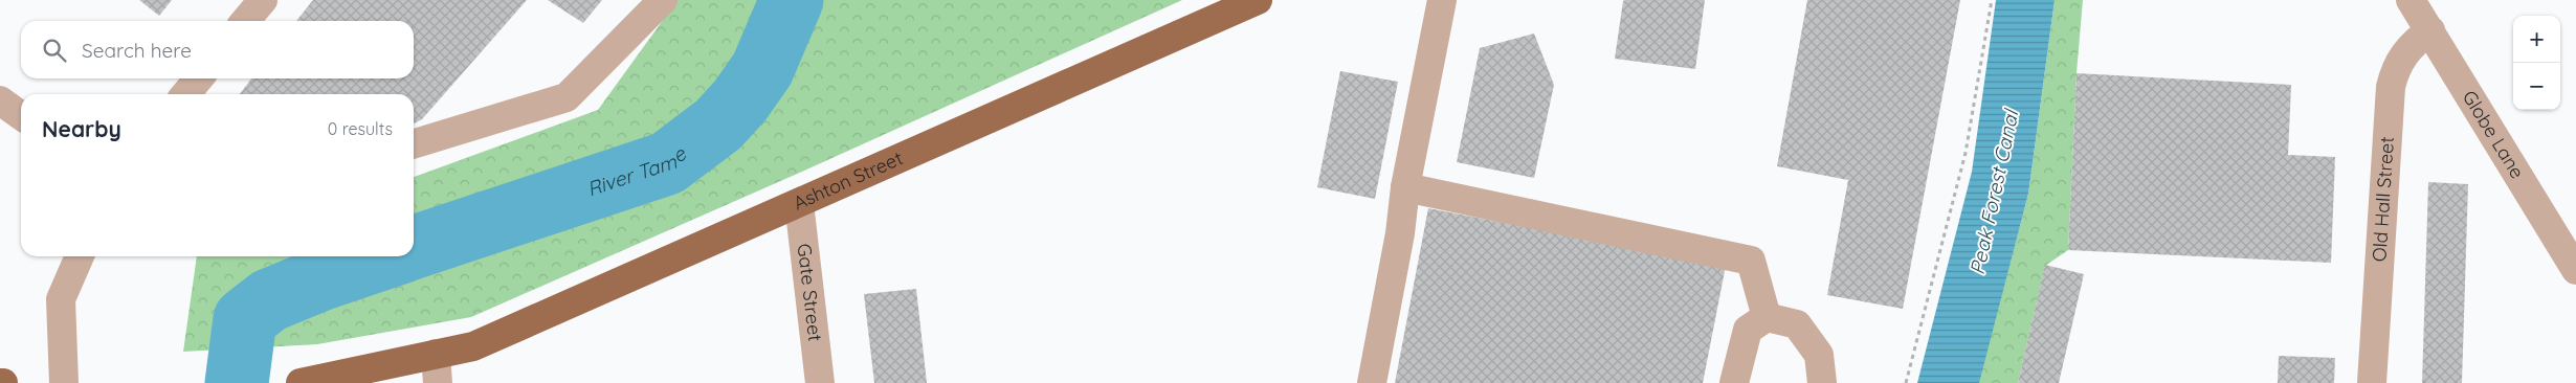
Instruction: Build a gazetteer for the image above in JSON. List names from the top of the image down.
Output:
{
  "streets": {
    "main road": ["Ashton Street"],
    "street": ["Globe Lane", "Old Hall Street", "Gate Street"]
  },
  "crossings": [
    ["Globe Lane", "Old Hall Street"],
    ["Ashton Street", "Gate Street"]
  ],
  "water": ["River Tame", "Peak Forest Canal"],
  "page": {
    "map_buttons": ["+", "−"],
    "search": "Search here",
    "heading": ["Nearby", "0 results"]
  }
}
